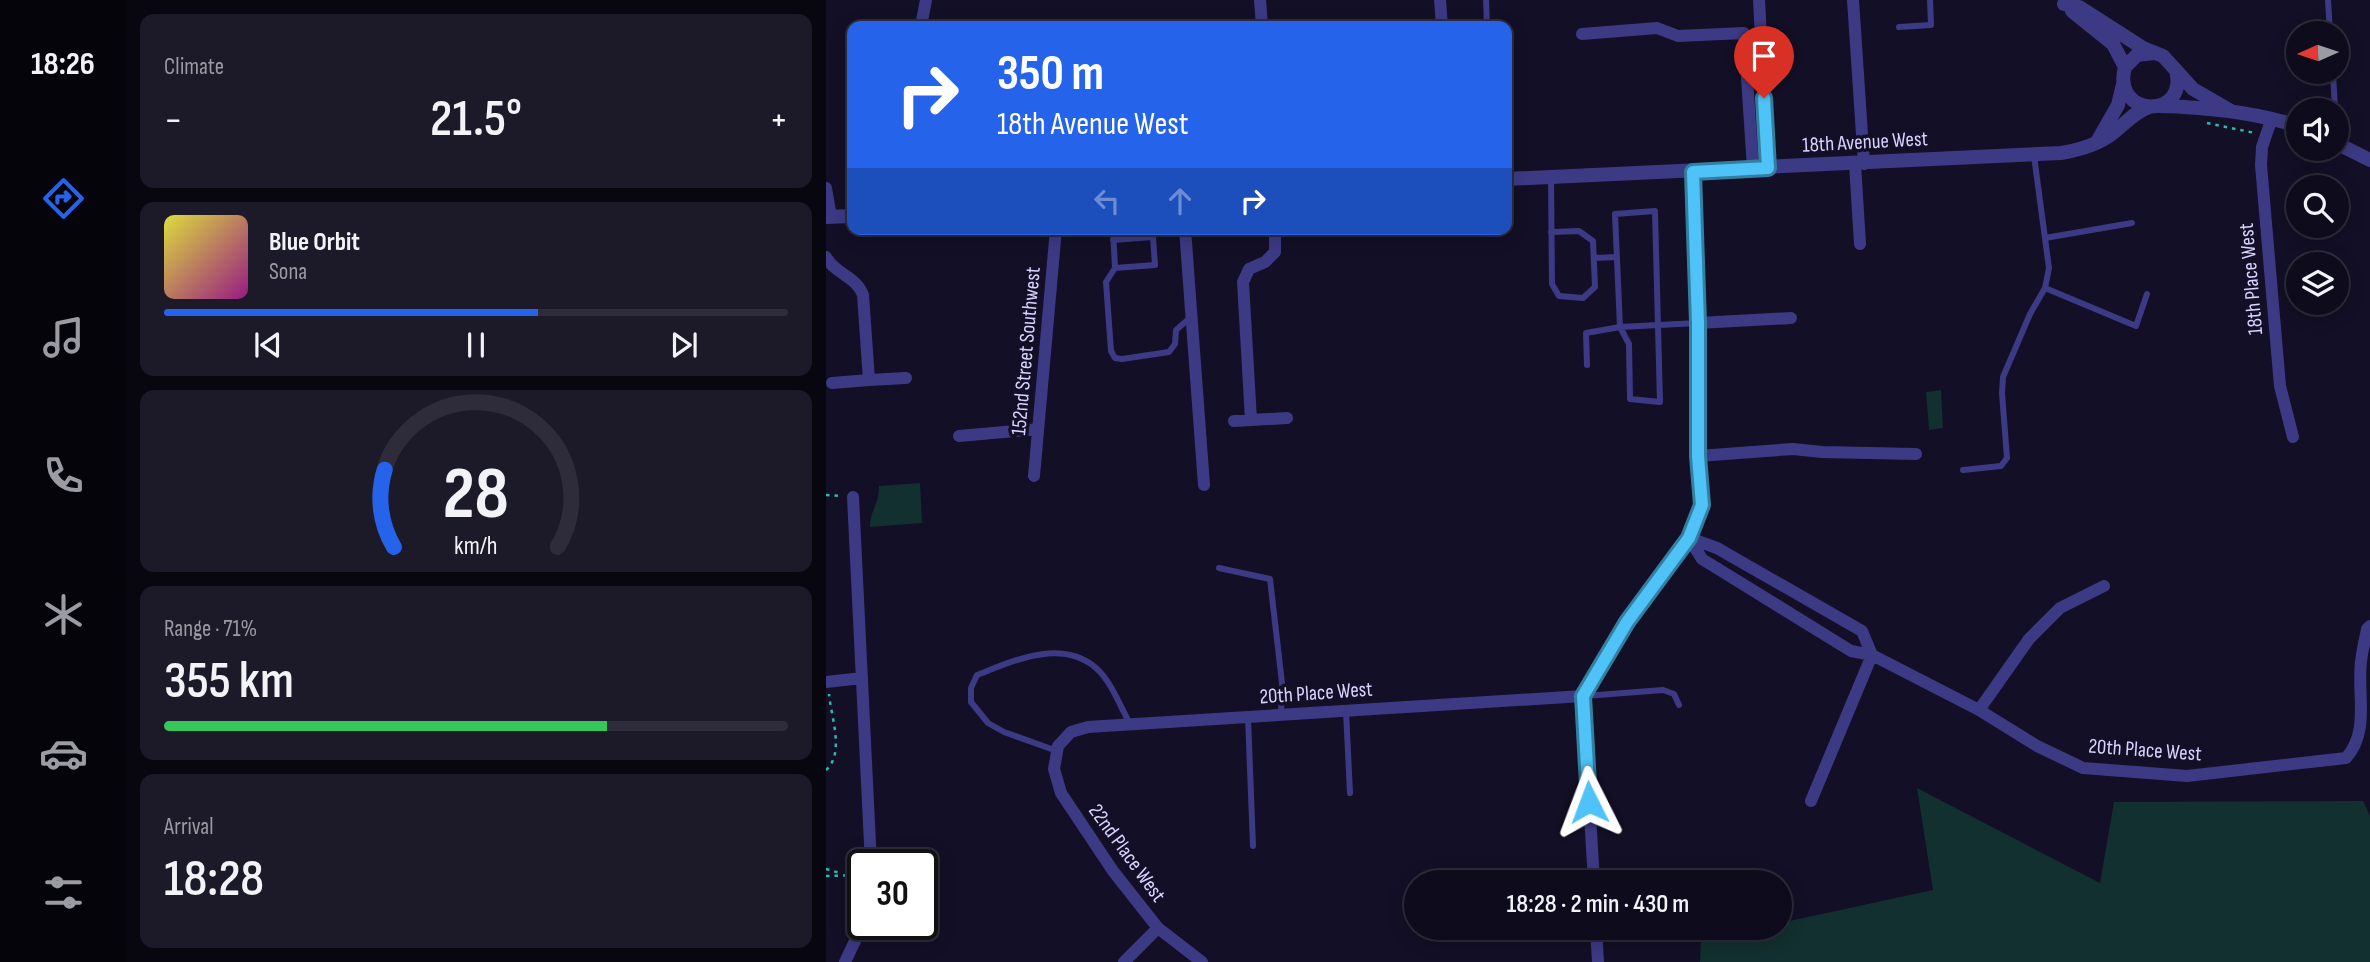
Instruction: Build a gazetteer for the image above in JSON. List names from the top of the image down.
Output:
{
  "streets": {
    "street": [
      "18th Avenue West",
      "18th Place West",
      "152nd Street Southwest",
      "20th Place West",
      "22nd Place West"
    ]
  },
  "crossings": [
    ["20th Place West", "22nd Place West"]
  ],
  "north": "left",
  "page": {
    "tabs": "18:26",
    "tile": [
      "Climate",
      ["Range · 71%", "355 km"],
      ["Arrival", "18:28"]
    ],
    "turn": ["350 m", "18th Avenue West"],
    "heat": ["−", "21.5°", "+"],
    "song": ["Blue Orbit", "Sona"],
    "limit": "30",
    "trip": "18:28 · 2 min · 430 m",
    "gauge": ["28", "km/h"]
  }
}
